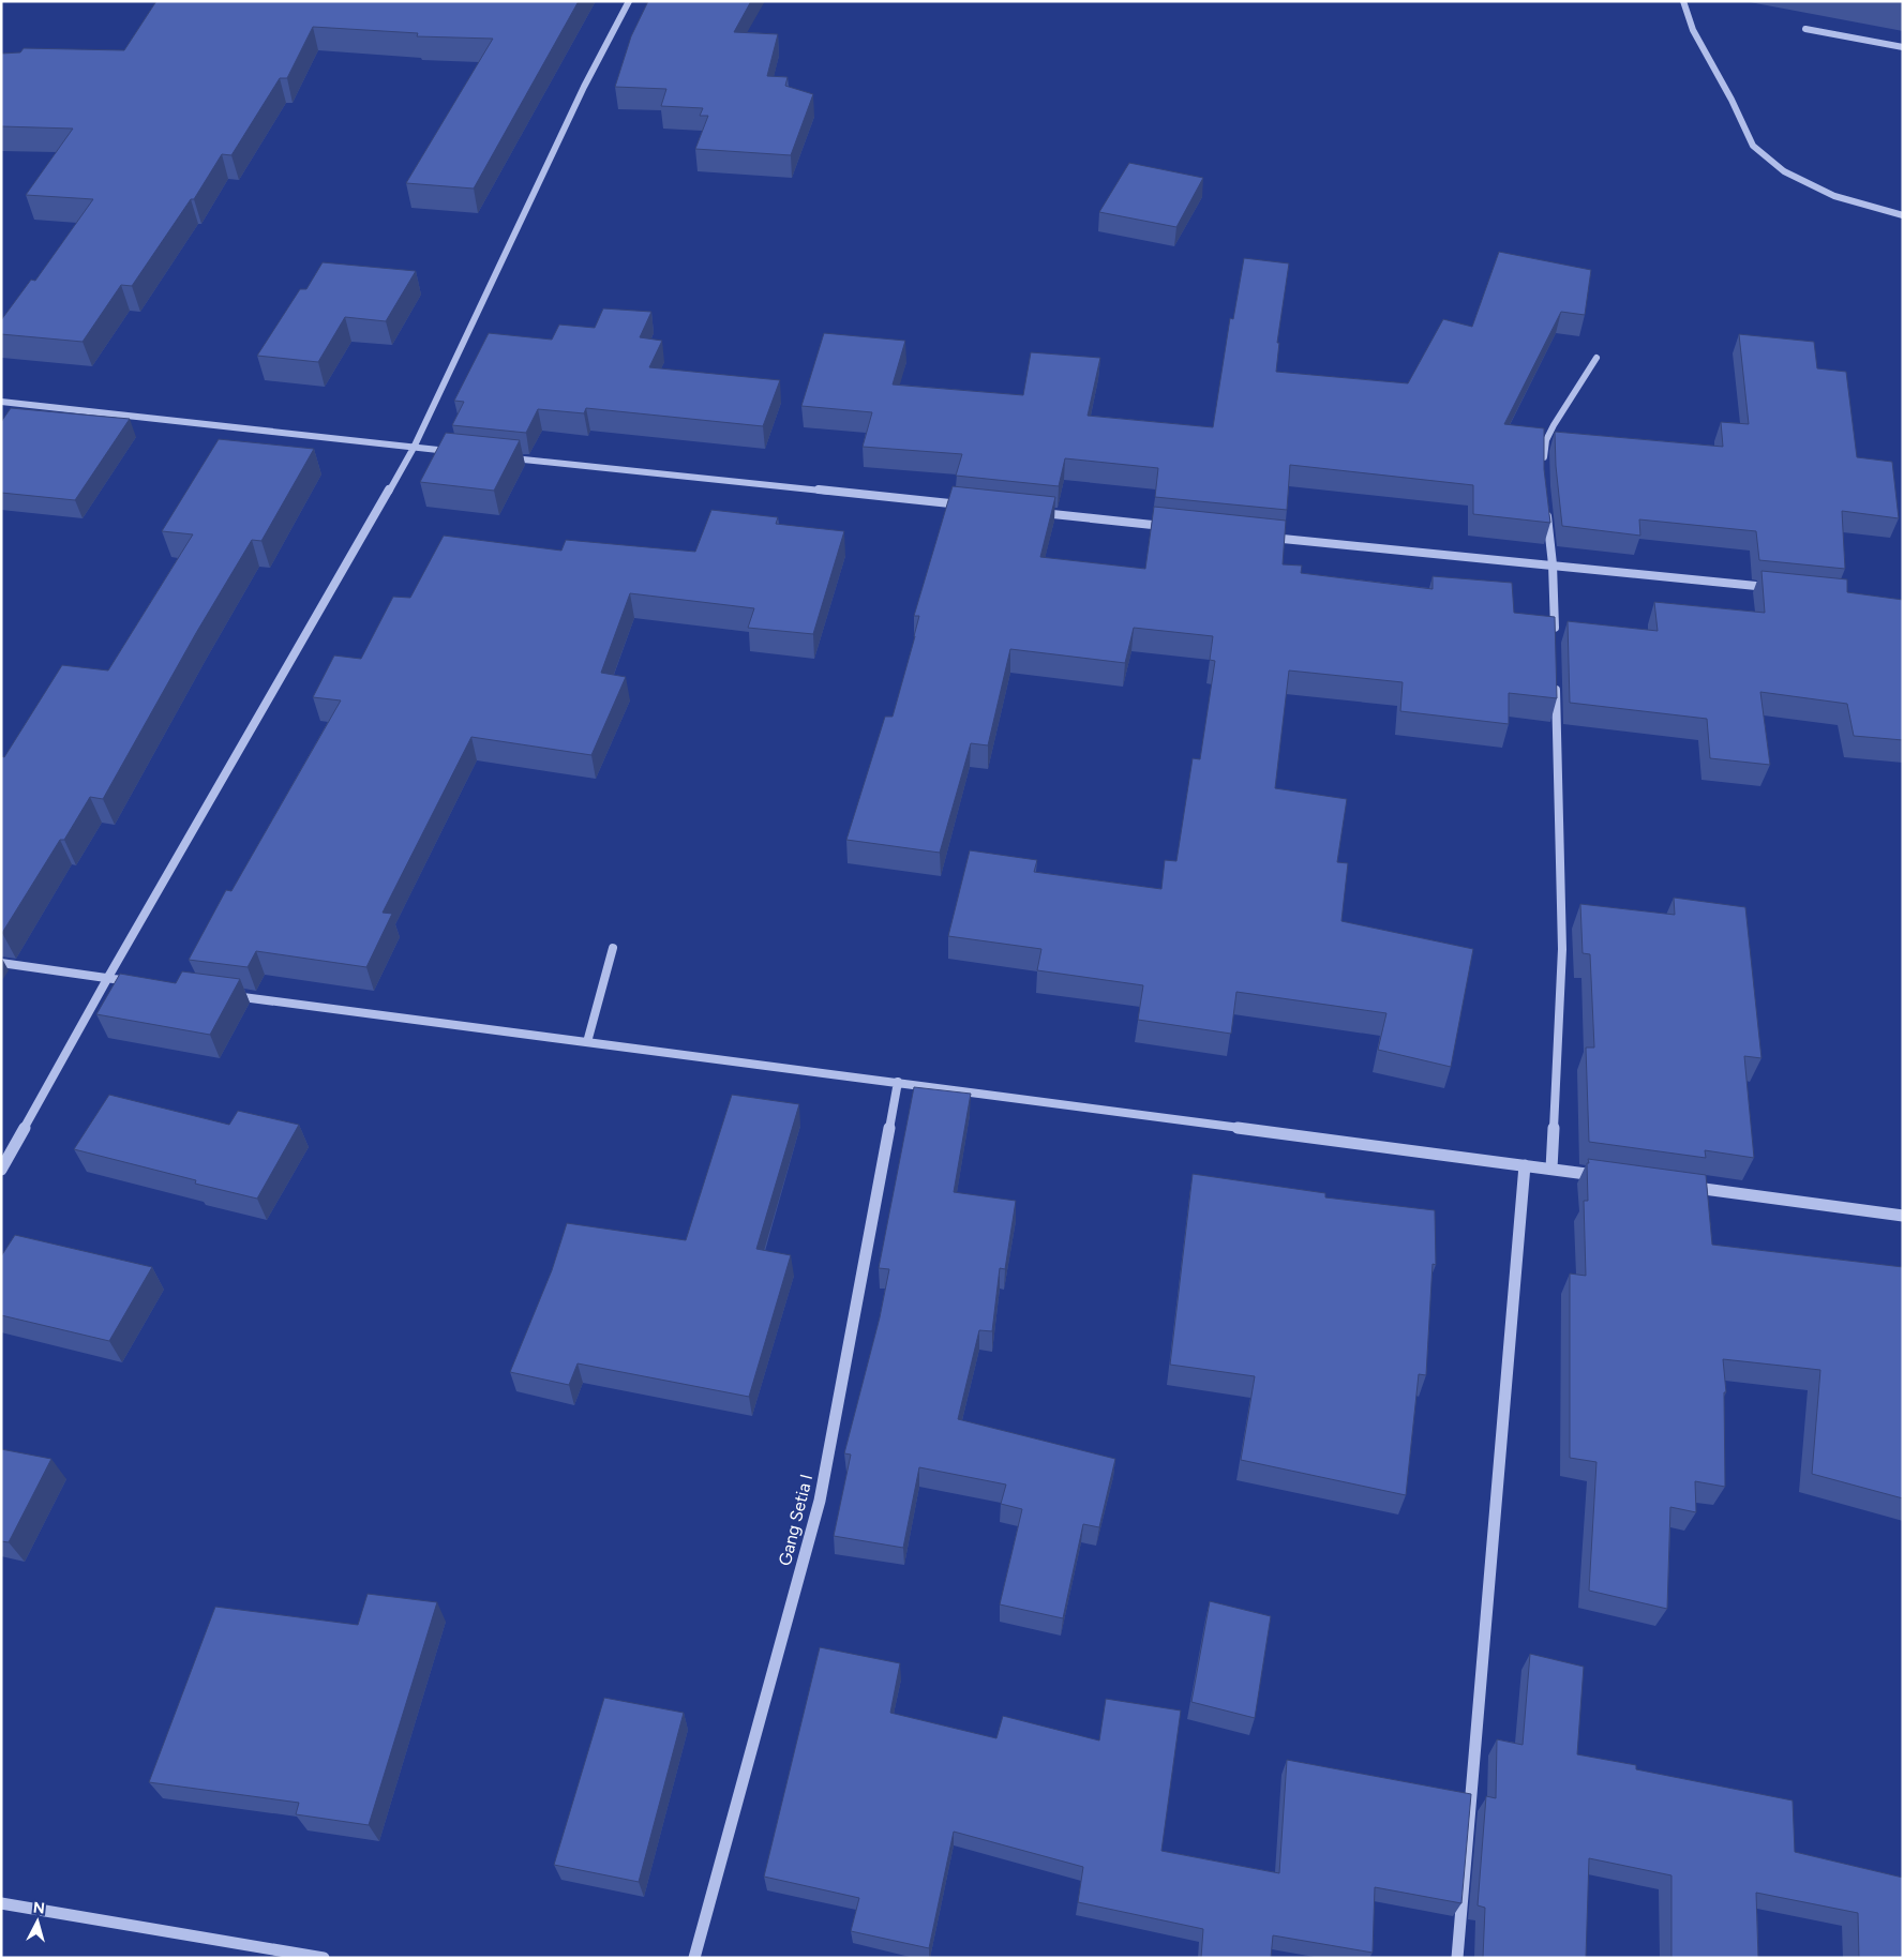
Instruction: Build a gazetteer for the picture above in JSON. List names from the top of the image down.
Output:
{
  "streets": {
    "street": ["Gang Setia I"]
  },
  "north": "top"
}
